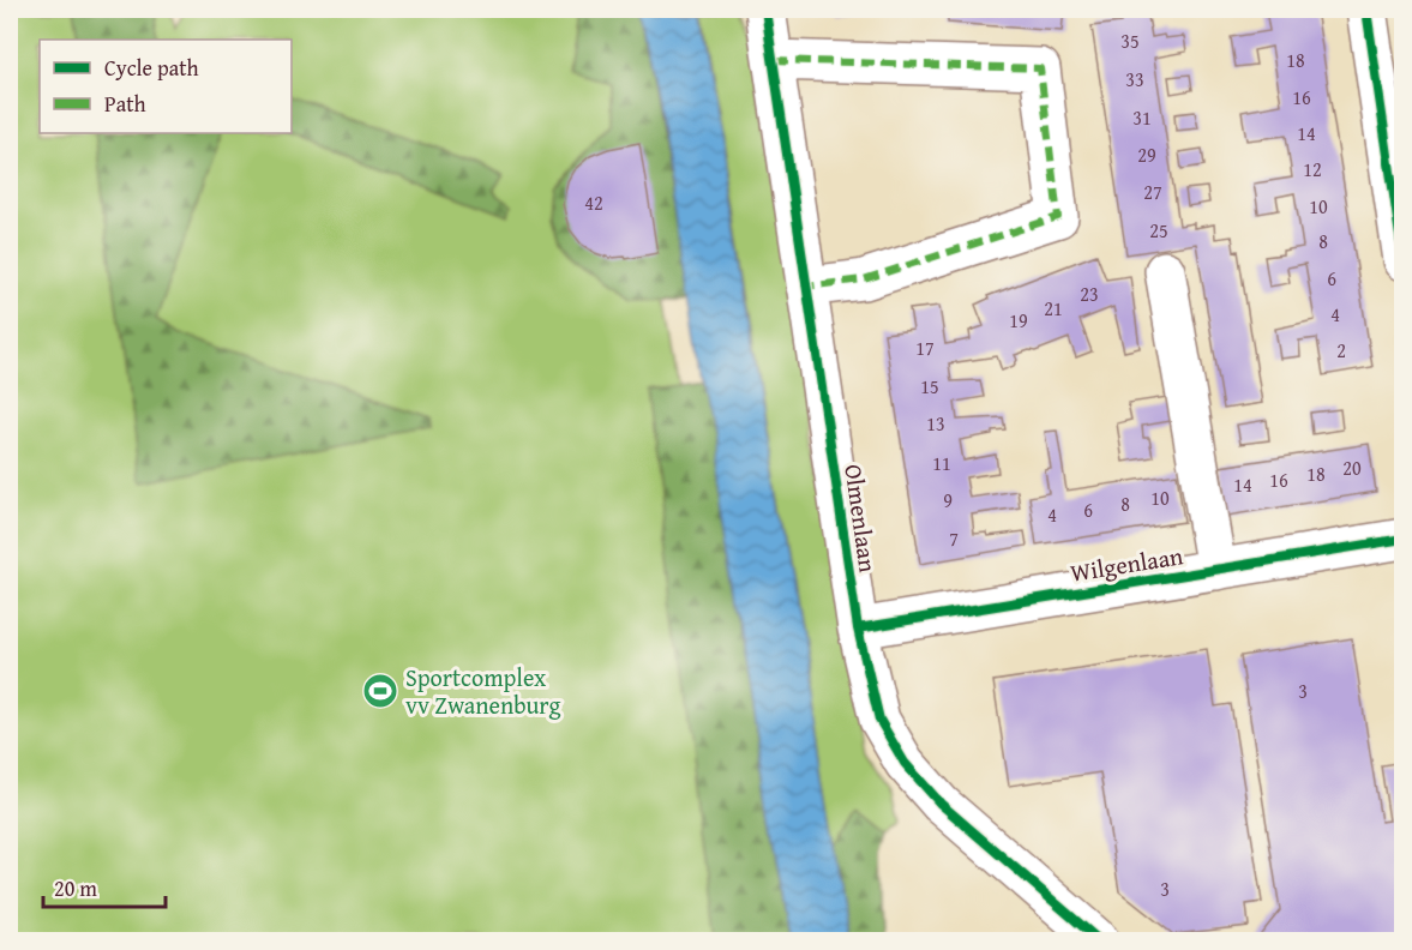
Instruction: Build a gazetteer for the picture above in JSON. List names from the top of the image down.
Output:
{
  "streets": {
    "street": ["Olmenlaan", "Wilgenlaan"]
  },
  "crossings": [
    ["Olmenlaan", "Wilgenlaan"]
  ],
  "places": {
    "sports": ["Sportcomplex vv Zwanenburg"]
  },
  "house_numbers": [
    "35",
    "18",
    "33",
    "16",
    "31",
    "14",
    "29",
    "12",
    "27",
    "42",
    "10",
    "25",
    "8",
    "6",
    "23",
    "21",
    "4",
    "19",
    "17",
    "2",
    "15",
    "13",
    "11",
    "20",
    "18",
    "16",
    "14",
    "10",
    "9",
    "8",
    "6",
    "4",
    "7",
    "3",
    "3"
  ],
  "legend": ["Cycle path", "Path"],
  "scale_bar": "20 m"
}
